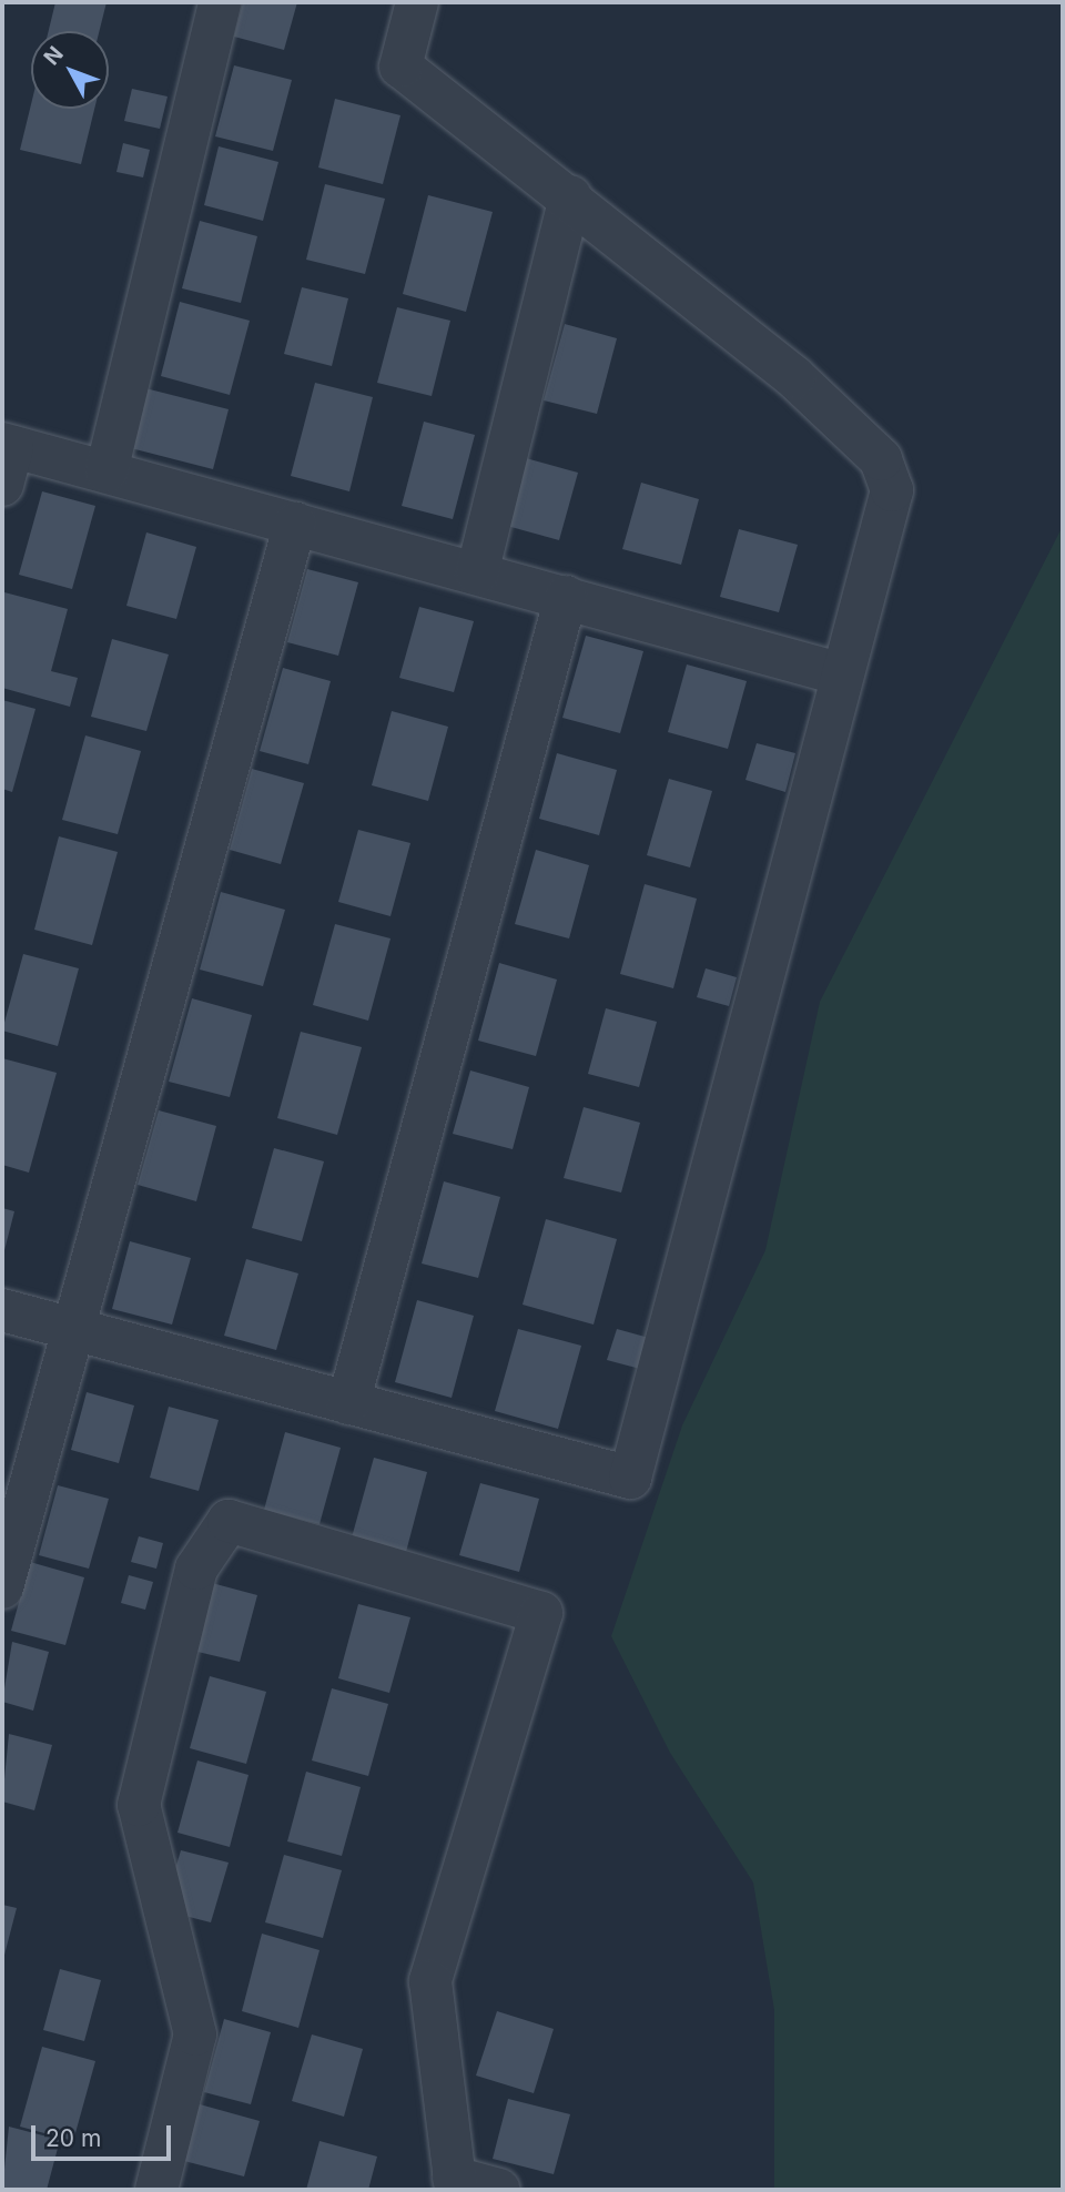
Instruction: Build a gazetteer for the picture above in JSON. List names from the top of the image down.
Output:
{
  "scale_bar": "20 m",
  "north": "top left"
}
